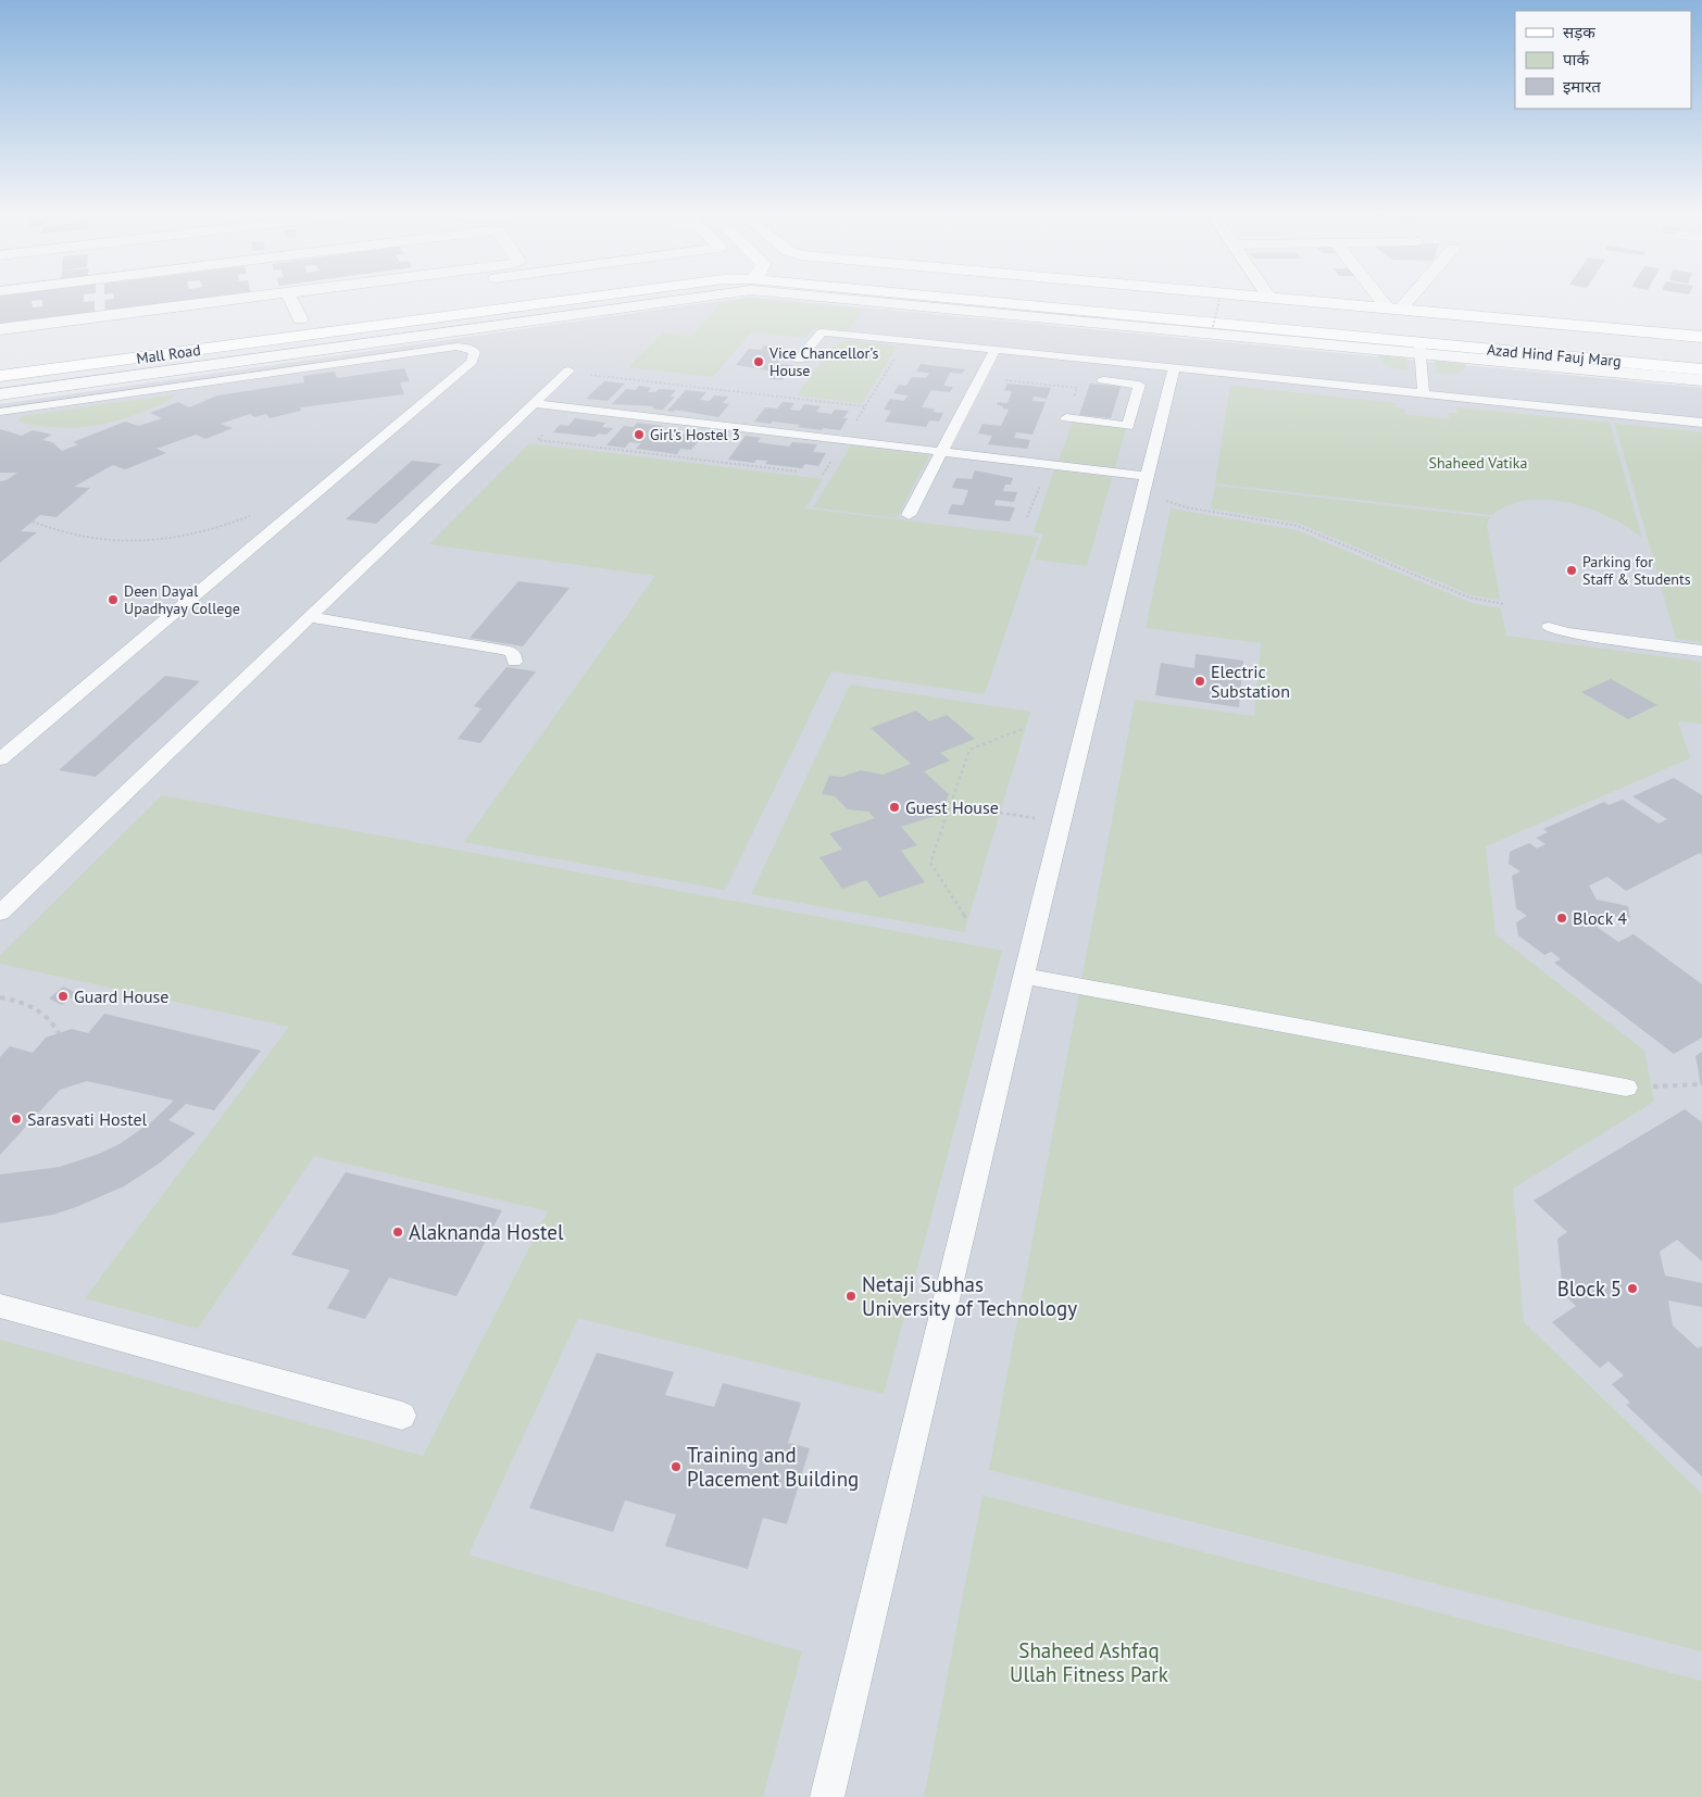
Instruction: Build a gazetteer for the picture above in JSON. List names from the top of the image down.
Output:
{
  "streets": {
    "main road": ["Mall Road", "Azad Hind Fauj Marg"]
  },
  "parks": ["Shaheed Vatika", "Shaheed Ashfaq Ullah Fitness Park"],
  "places": [
    "Vice Chancellor's House",
    "Girl's Hostel 3",
    "Parking for Staff & Students",
    "Deen Dayal Upadhyay College",
    "Electric Substation",
    "Guest House",
    "Block 4",
    "Guard House",
    "Sarasvati Hostel",
    "Alaknanda Hostel",
    "Block 5",
    "Netaji Subhas University of Technology",
    "Training and Placement Building"
  ],
  "legend": ["सड़क", "पार्क", "इमारत"]
}
